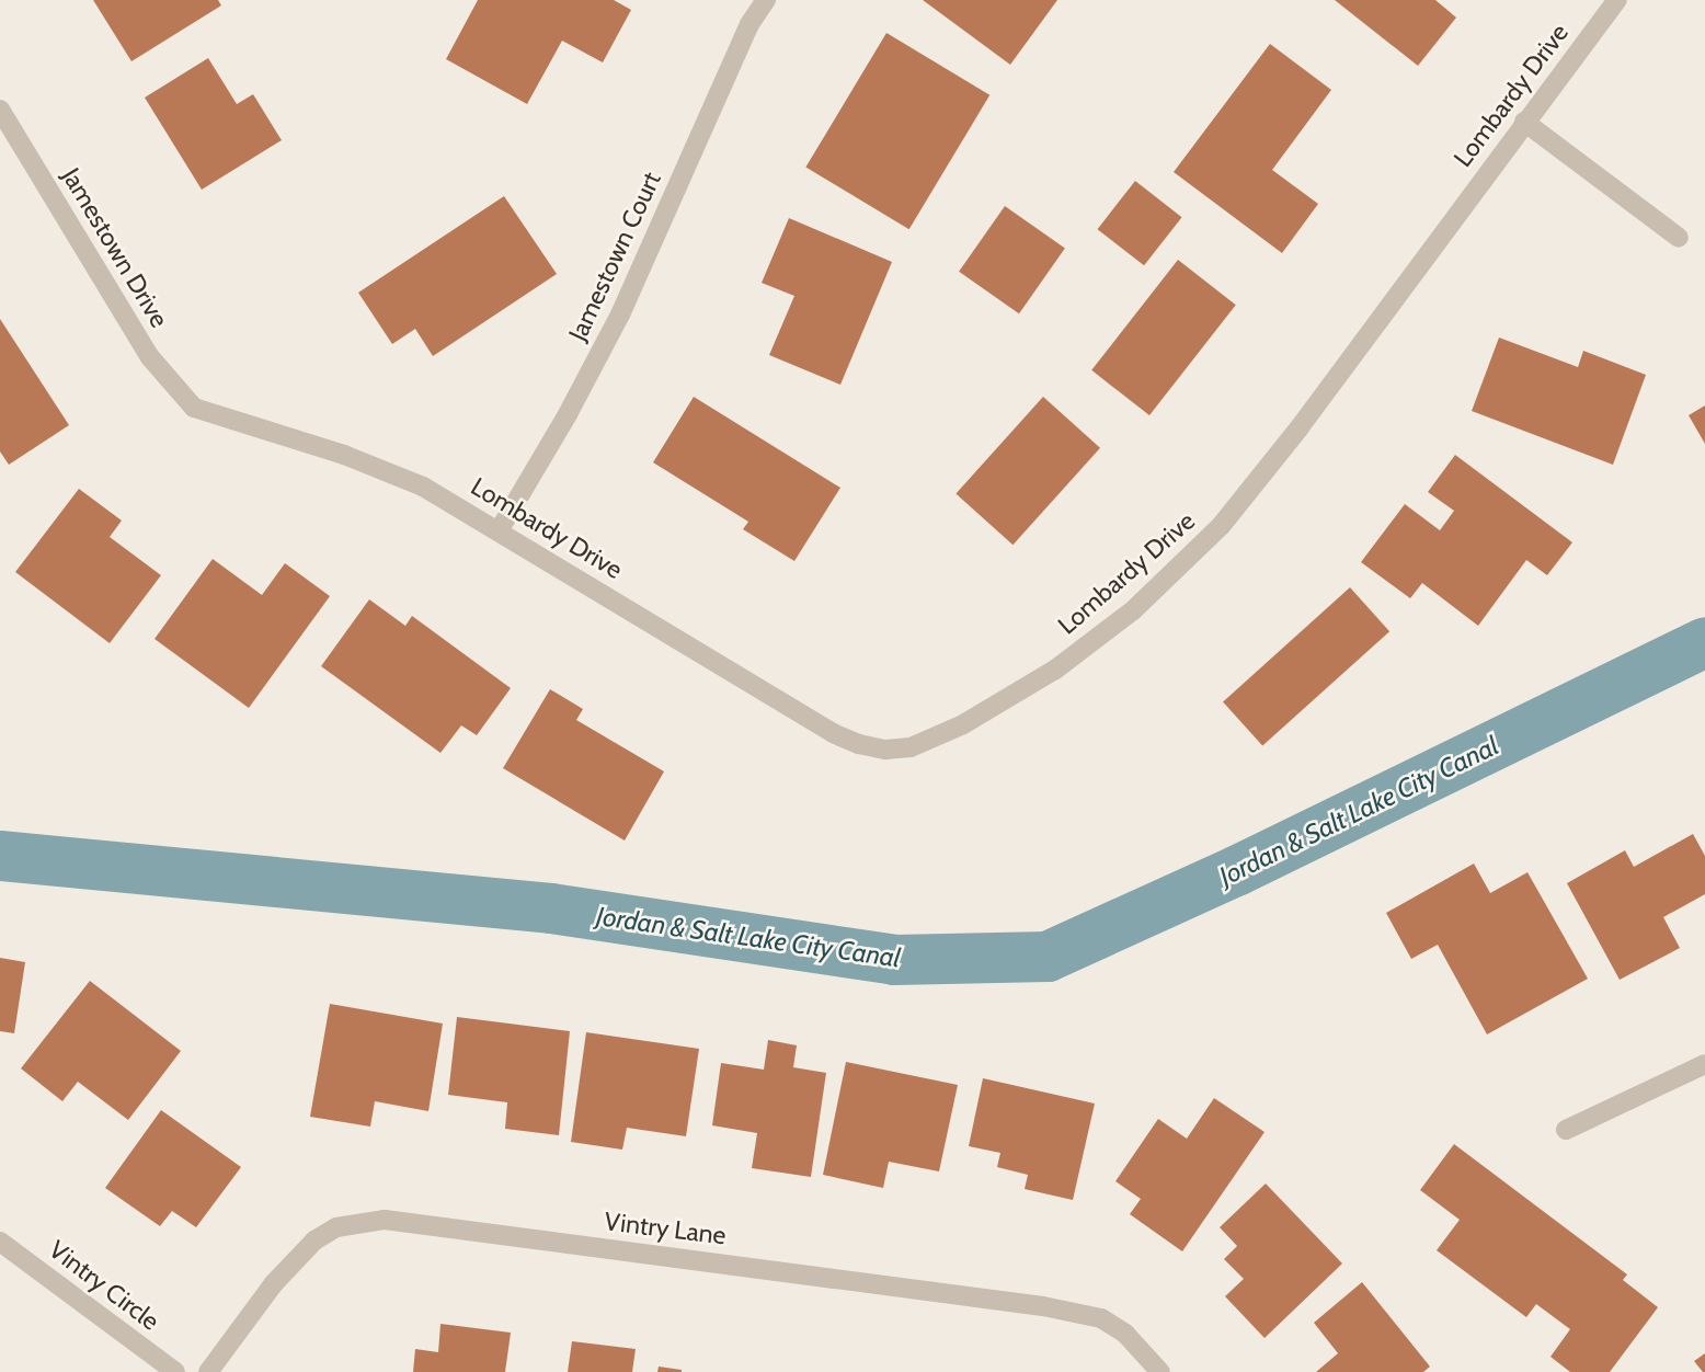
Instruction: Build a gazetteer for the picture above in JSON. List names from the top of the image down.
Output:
{
  "streets": {
    "street": [
      "Lombardy Drive",
      "Jamestown Drive",
      "Jamestown Court",
      "Vintry Lane",
      "Vintry Circle"
    ]
  },
  "crossings": [
    ["Lombardy Drive", "Jamestown Drive"],
    ["Lombardy Drive", "Jamestown Court"]
  ],
  "water": ["Jordan & Salt Lake City Canal"]
}
